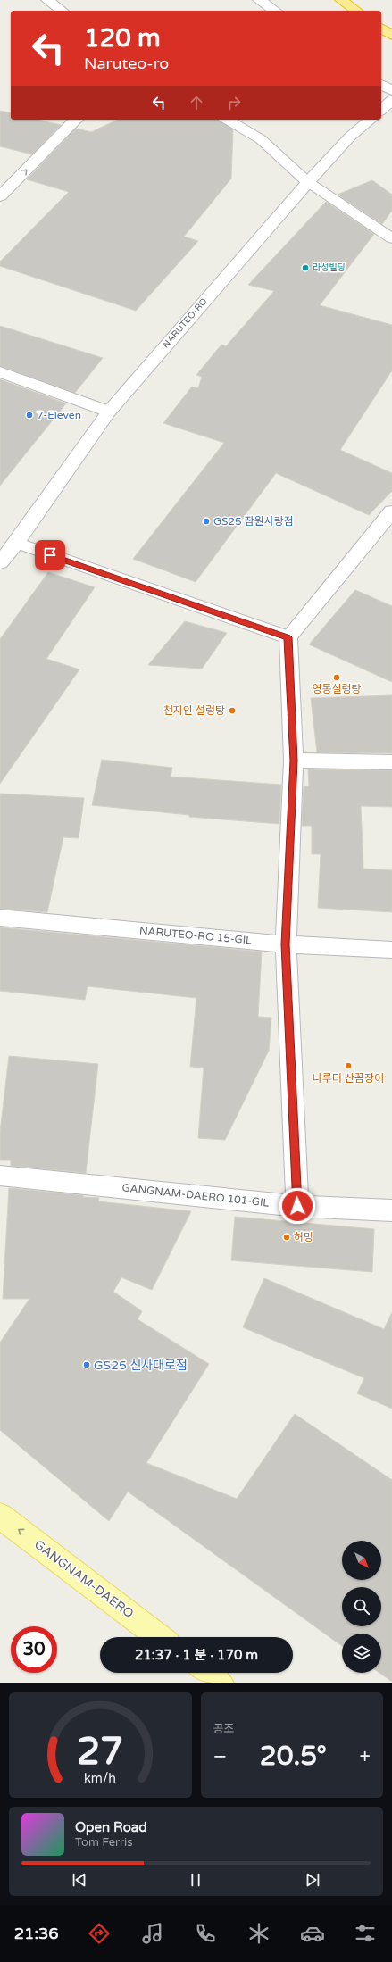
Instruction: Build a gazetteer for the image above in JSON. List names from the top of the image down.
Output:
{
  "streets": {
    "main road": ["GANGNAM-DAERO"],
    "street": ["NARUTEO-RO", "NARUTEO-RO 15-GIL", "GANGNAM-DAERO 101-GIL"]
  },
  "one_way": ["GANGNAM-DAERO"],
  "places": [
    "라성빌딩",
    "7-Eleven",
    "GS25 잠원사랑점",
    "영동설렁탕",
    "천지인 설렁탕",
    "나루터 산꼼장어",
    "허밍",
    "GS25 신사대로점"
  ],
  "north": "bottom right",
  "page": {
    "turn": ["120 m", "Naruteo-ro"],
    "limit": "30",
    "trip": "21:37 · 1 분 · 170 m",
    "tile": "공조",
    "heat": ["−", "20.5°", "+"],
    "song": ["Open Road", "Tom Ferris"],
    "tabs": "21:36",
    "gauge": ["27", "km/h"]
  }
}
